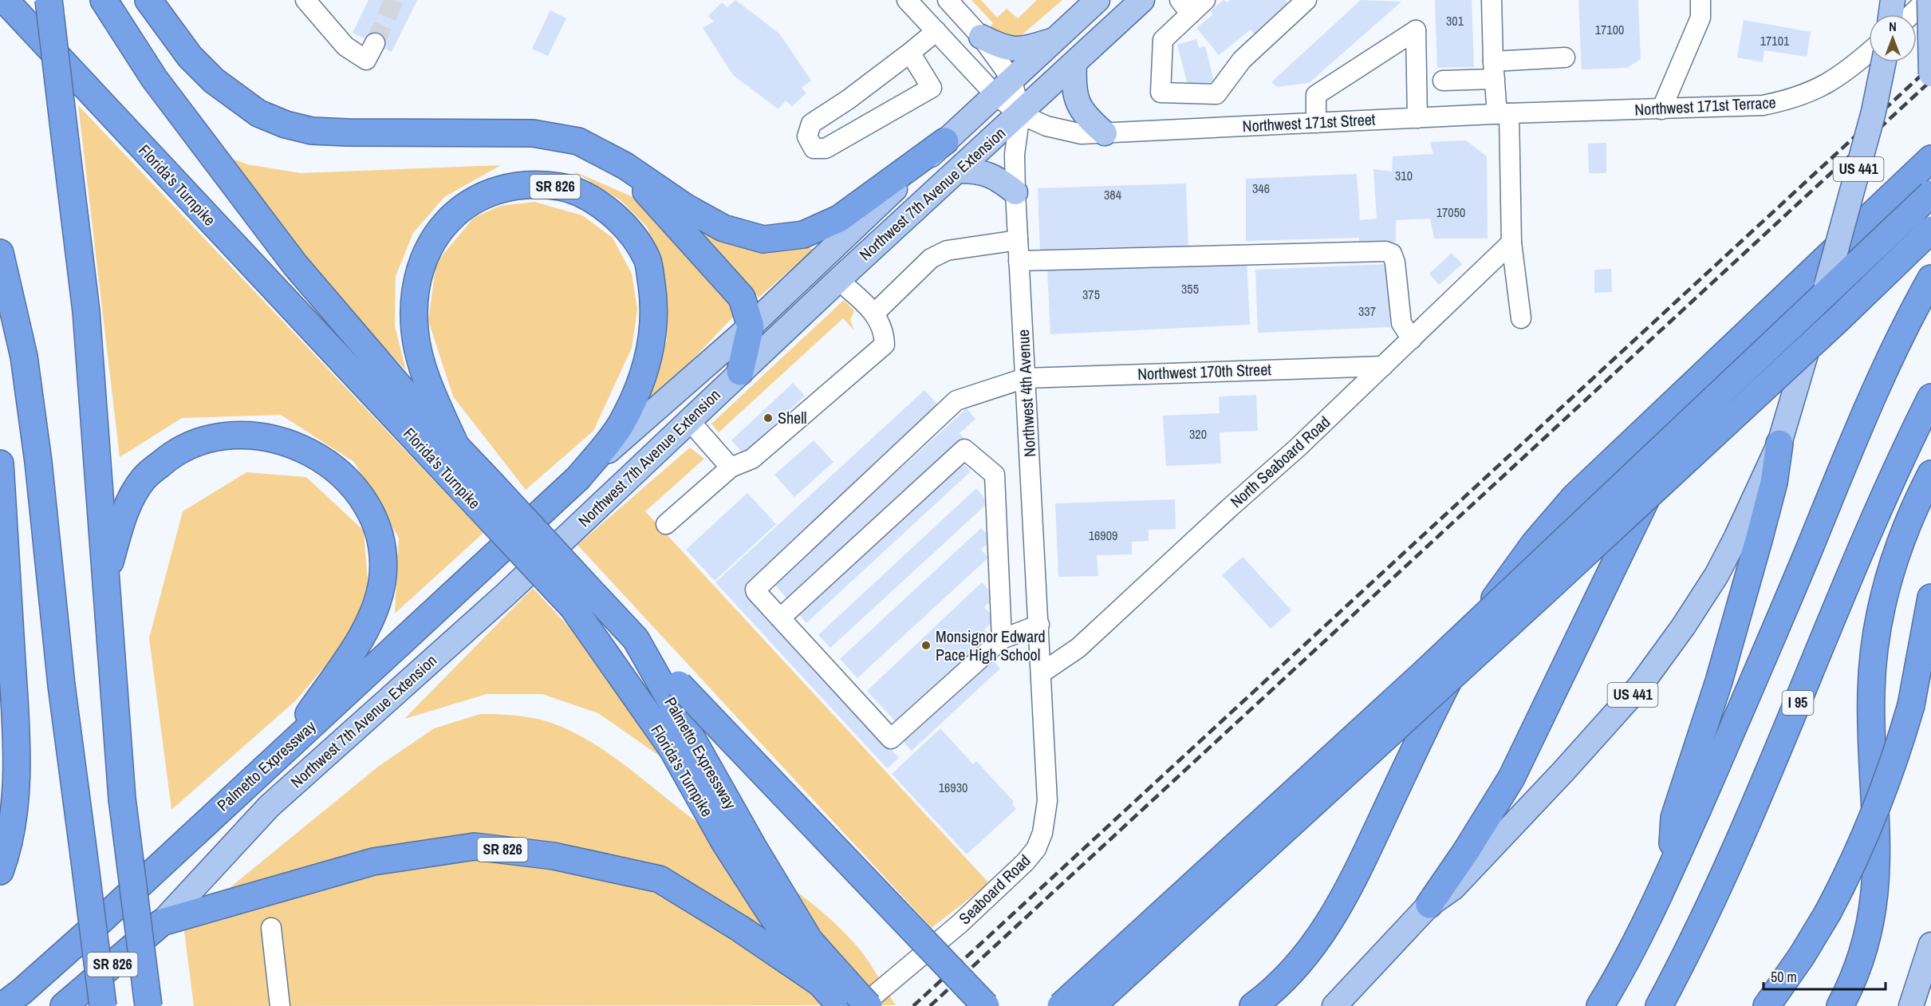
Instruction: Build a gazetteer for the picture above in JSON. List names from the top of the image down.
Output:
{
  "streets": {
    "highway": [
      "Florida's Turnpike",
      "SR 826",
      "I 95",
      "Palmetto Expressway"
    ],
    "main road": ["US 441", "Northwest 7th Avenue Extension"],
    "street": [
      "Northwest 171st Terrace",
      "Northwest 171st Street",
      "Northwest 170th Street",
      "Northwest 4th Avenue",
      "North Seaboard Road",
      "Seaboard Road"
    ]
  },
  "crossings": [
    ["Northwest 171st Terrace", "Northwest 171st Street"],
    ["Northwest 171st Street", "Northwest 7th Avenue Extension"],
    ["Northwest 171st Street", "Northwest 4th Avenue"],
    ["Florida's Turnpike", "SR 826"],
    ["Florida's Turnpike", "Palmetto Expressway"],
    ["SR 826", "Northwest 7th Avenue Extension"],
    ["SR 826", "Palmetto Expressway"],
    ["SR 826", "Seaboard Road"],
    ["Northwest 7th Avenue Extension", "Northwest 4th Avenue"],
    ["Northwest 7th Avenue Extension", "Palmetto Expressway"],
    ["Northwest 170th Street", "Northwest 4th Avenue"],
    ["Northwest 170th Street", "North Seaboard Road"],
    ["Northwest 4th Avenue", "North Seaboard Road"],
    ["Northwest 4th Avenue", "Seaboard Road"],
    ["North Seaboard Road", "Seaboard Road"],
    ["Palmetto Expressway", "Seaboard Road"]
  ],
  "places": ["Shell", "Monsignor Edward Pace High School"],
  "house_numbers": [
    "301",
    "17100",
    "17101",
    "310",
    "346",
    "384",
    "17050",
    "355",
    "375",
    "337",
    "320",
    "16909",
    "16930"
  ],
  "scale_bar": "50 m",
  "north": "top"
}
